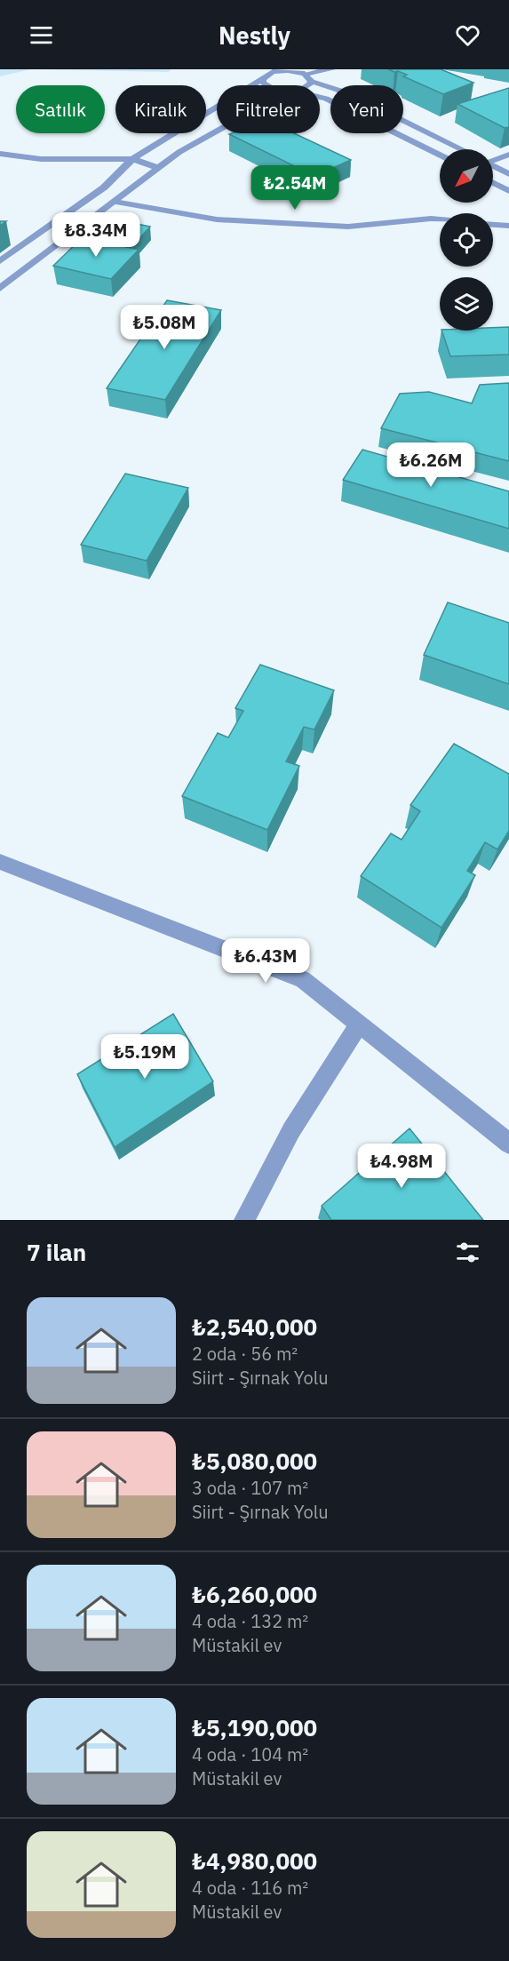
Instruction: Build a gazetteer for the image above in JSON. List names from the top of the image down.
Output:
{
  "north": "bottom left",
  "page": {
    "header": "Nestly",
    "chip": [
      "Satılık",
      "Kiralık",
      "Filtreler",
      "Yeni"
    ],
    "price": [
      "₺2.54M",
      "₺8.34M",
      "₺5.08M",
      "₺6.26M",
      "₺6.43M",
      "₺5.19M",
      "₺4.98M"
    ],
    "heading": "7 ilan",
    "list": [
      {
        "name": "₺2,540,000",
        "note": "2 oda · 56 m² · Siirt - Şırnak Yolu"
      },
      {
        "name": "₺5,080,000",
        "note": "3 oda · 107 m² · Siirt - Şırnak Yolu"
      },
      {
        "name": "₺6,260,000",
        "note": "4 oda · 132 m² · Müstakil ev"
      },
      {
        "name": "₺5,190,000",
        "note": "4 oda · 104 m² · Müstakil ev"
      },
      {
        "name": "₺4,980,000",
        "note": "4 oda · 116 m² · Müstakil ev"
      }
    ]
  }
}
